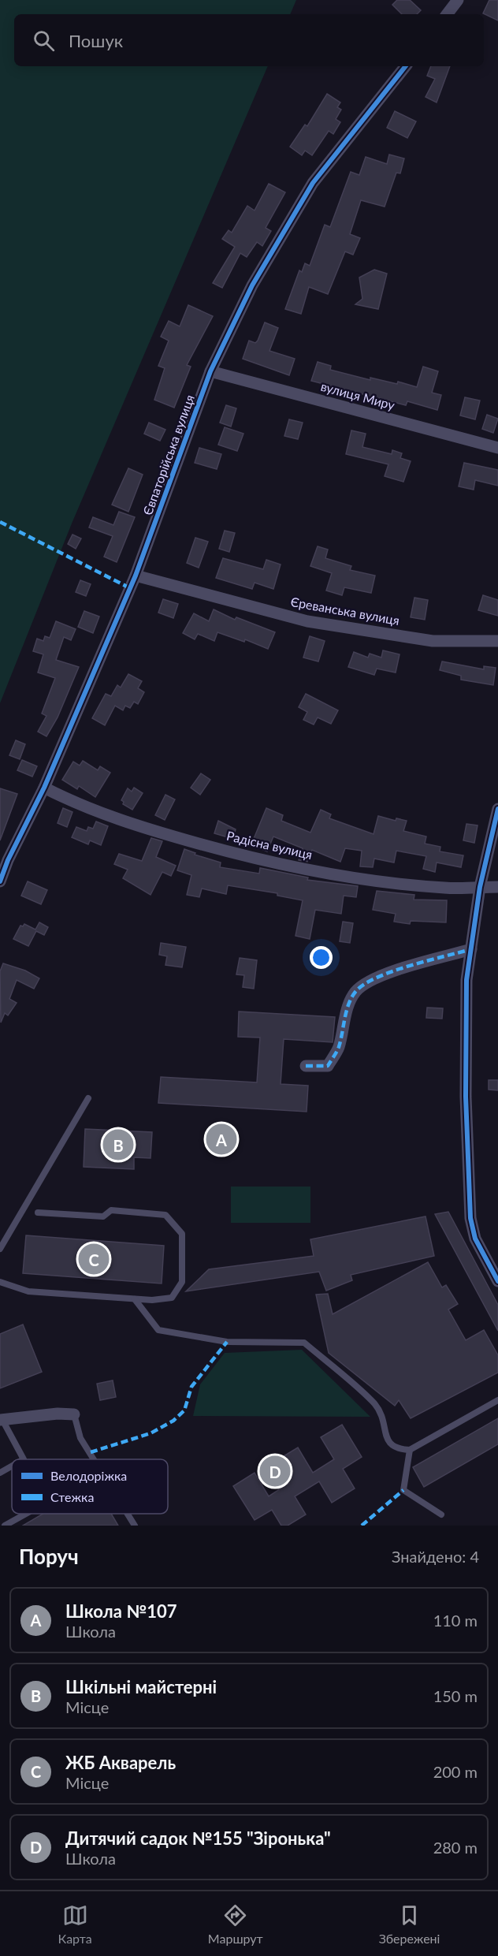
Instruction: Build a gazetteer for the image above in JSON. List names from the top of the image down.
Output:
{
  "streets": {
    "street": [
      "вулиця Миру",
      "Євпаторійська вулиця",
      "Єреванська вулиця",
      "Радісна вулиця"
    ]
  },
  "crossings": [
    ["вулиця Миру", "Євпаторійська вулиця"],
    ["Євпаторійська вулиця", "Єреванська вулиця"],
    ["Євпаторійська вулиця", "Радісна вулиця"]
  ],
  "legend": ["Велодоріжка", "Стежка"],
  "page": {
    "search": "Пошук",
    "pins": [
      "A",
      "B",
      "C",
      "D"
    ],
    "heading": ["Поруч", "Знайдено: 4"],
    "list": [
      {
        "mark": "A",
        "name": "Школа №107",
        "note": "Школа",
        "value": "110 m"
      },
      {
        "mark": "B",
        "name": "Шкільні майстерні",
        "note": "Місце",
        "value": "150 m"
      },
      {
        "mark": "C",
        "name": "ЖБ Акварель",
        "note": "Місце",
        "value": "200 m"
      },
      {
        "mark": "D",
        "name": "Дитячий садок №155 \"Зіронька\"",
        "note": "Школа",
        "value": "280 m"
      }
    ],
    "nav": ["Карта", "Маршрут", "Збережені"]
  }
}
